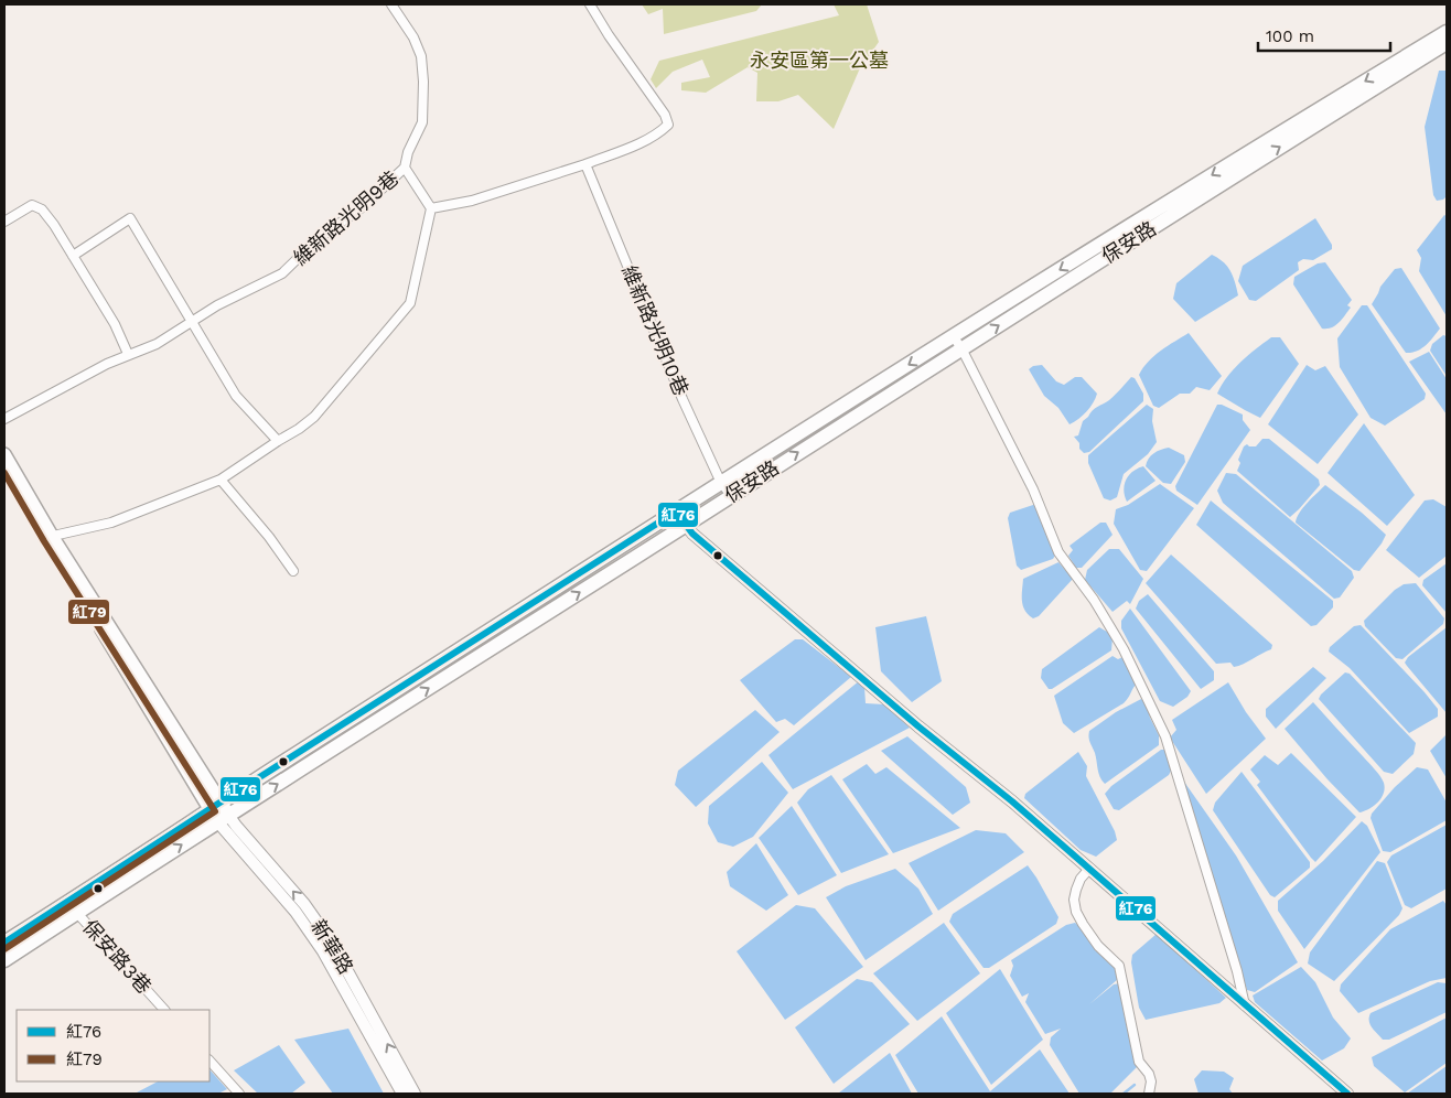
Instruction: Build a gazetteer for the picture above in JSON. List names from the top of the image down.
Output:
{
  "streets": {
    "main road": ["保安路"],
    "street": [
      "維新路光明9巷",
      "維新路光明10巷",
      "新華路",
      "保安路3巷"
    ]
  },
  "crossings": [
    ["保安路", "維新路光明10巷"],
    ["保安路", "新華路"],
    ["保安路", "保安路3巷"]
  ],
  "parks": ["永安區第一公墓"],
  "lines": ["transit line 紅79", "transit line 紅76"],
  "legend": ["紅76", "紅79"],
  "scale_bar": "100 m"
}
